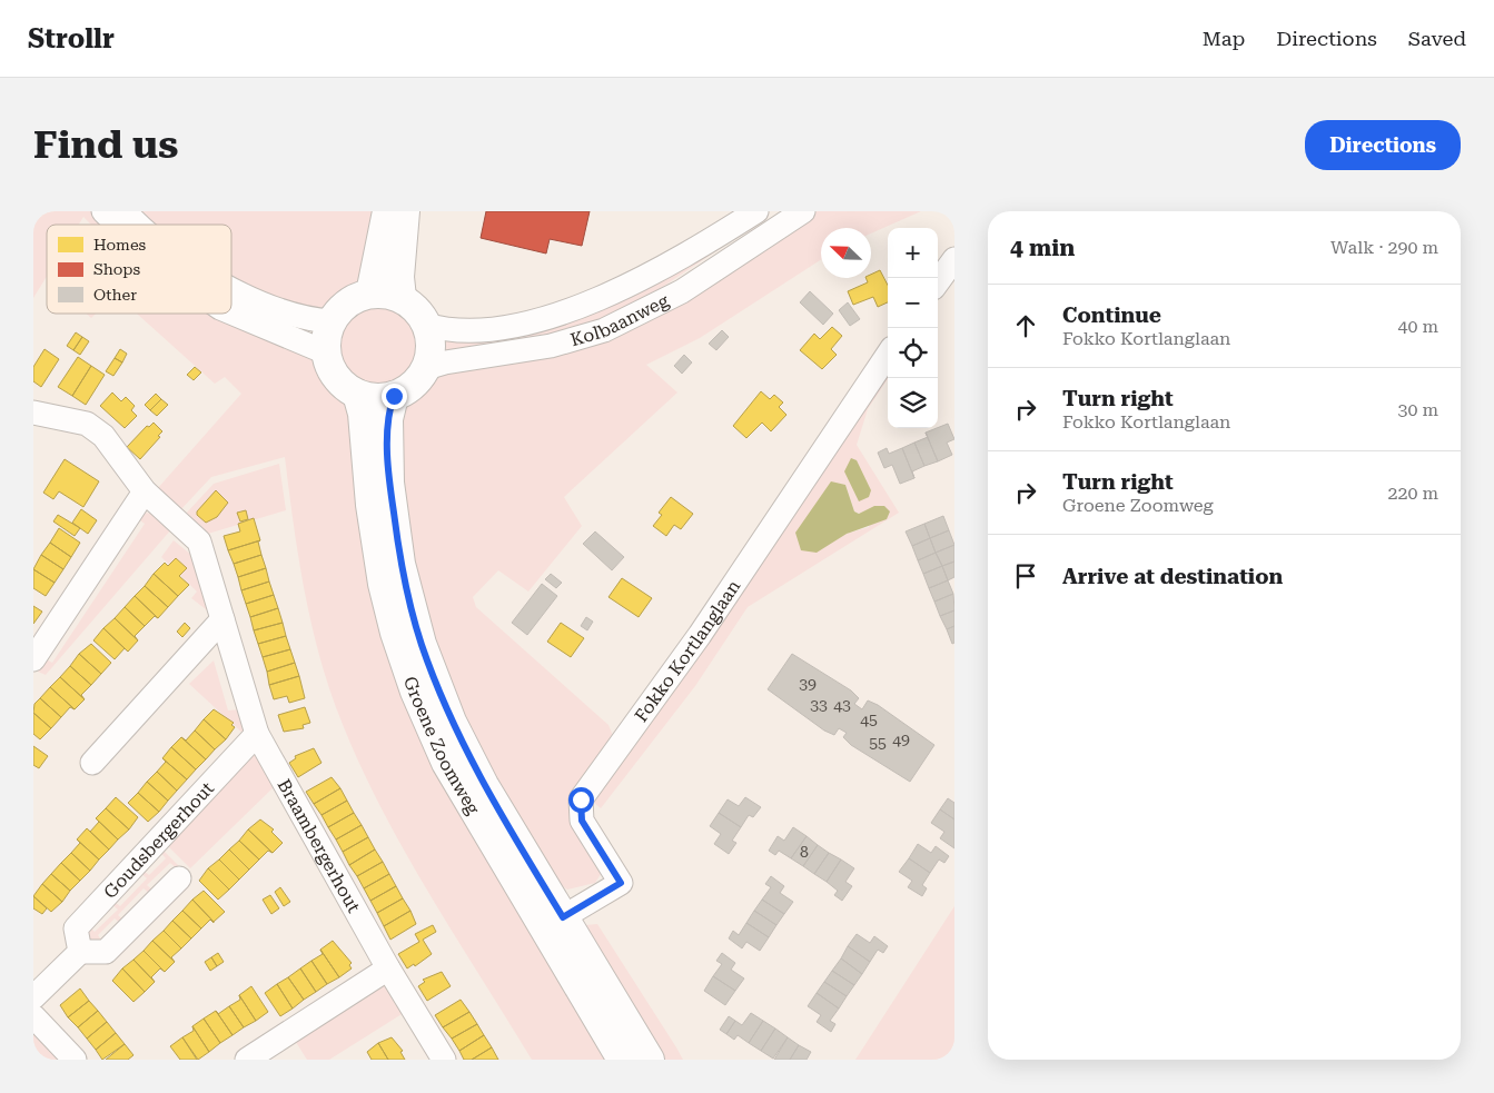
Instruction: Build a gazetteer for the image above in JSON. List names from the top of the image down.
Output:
{
  "streets": {
    "main road": ["Groene Zoomweg"],
    "street": [
      "Kolbaanweg",
      "Fokko Kortlanglaan",
      "Goudsbergerhout",
      "Braambergerhout"
    ]
  },
  "crossings": [
    ["Kolbaanweg", "Groene Zoomweg"],
    ["Fokko Kortlanglaan", "Groene Zoomweg"],
    ["Goudsbergerhout", "Braambergerhout"]
  ],
  "house_numbers": [
    "39",
    "33",
    "43",
    "45",
    "49",
    "55",
    "8"
  ],
  "legend": ["Homes", "Shops", "Other"],
  "north": "top left",
  "page": {
    "header": "Strollr",
    "nav": ["Map", "Directions", "Saved"],
    "buttons": "Directions",
    "title": "Find us",
    "heading": ["4 min", "Walk · 290 m"],
    "map_buttons": ["+", "−"],
    "list": [
      ["Continue", "Fokko Kortlanglaan", "40 m"],
      ["Turn right", "Fokko Kortlanglaan", "30 m"],
      ["Turn right", "Groene Zoomweg", "220 m"],
      "Arrive at destination"
    ]
  }
}
